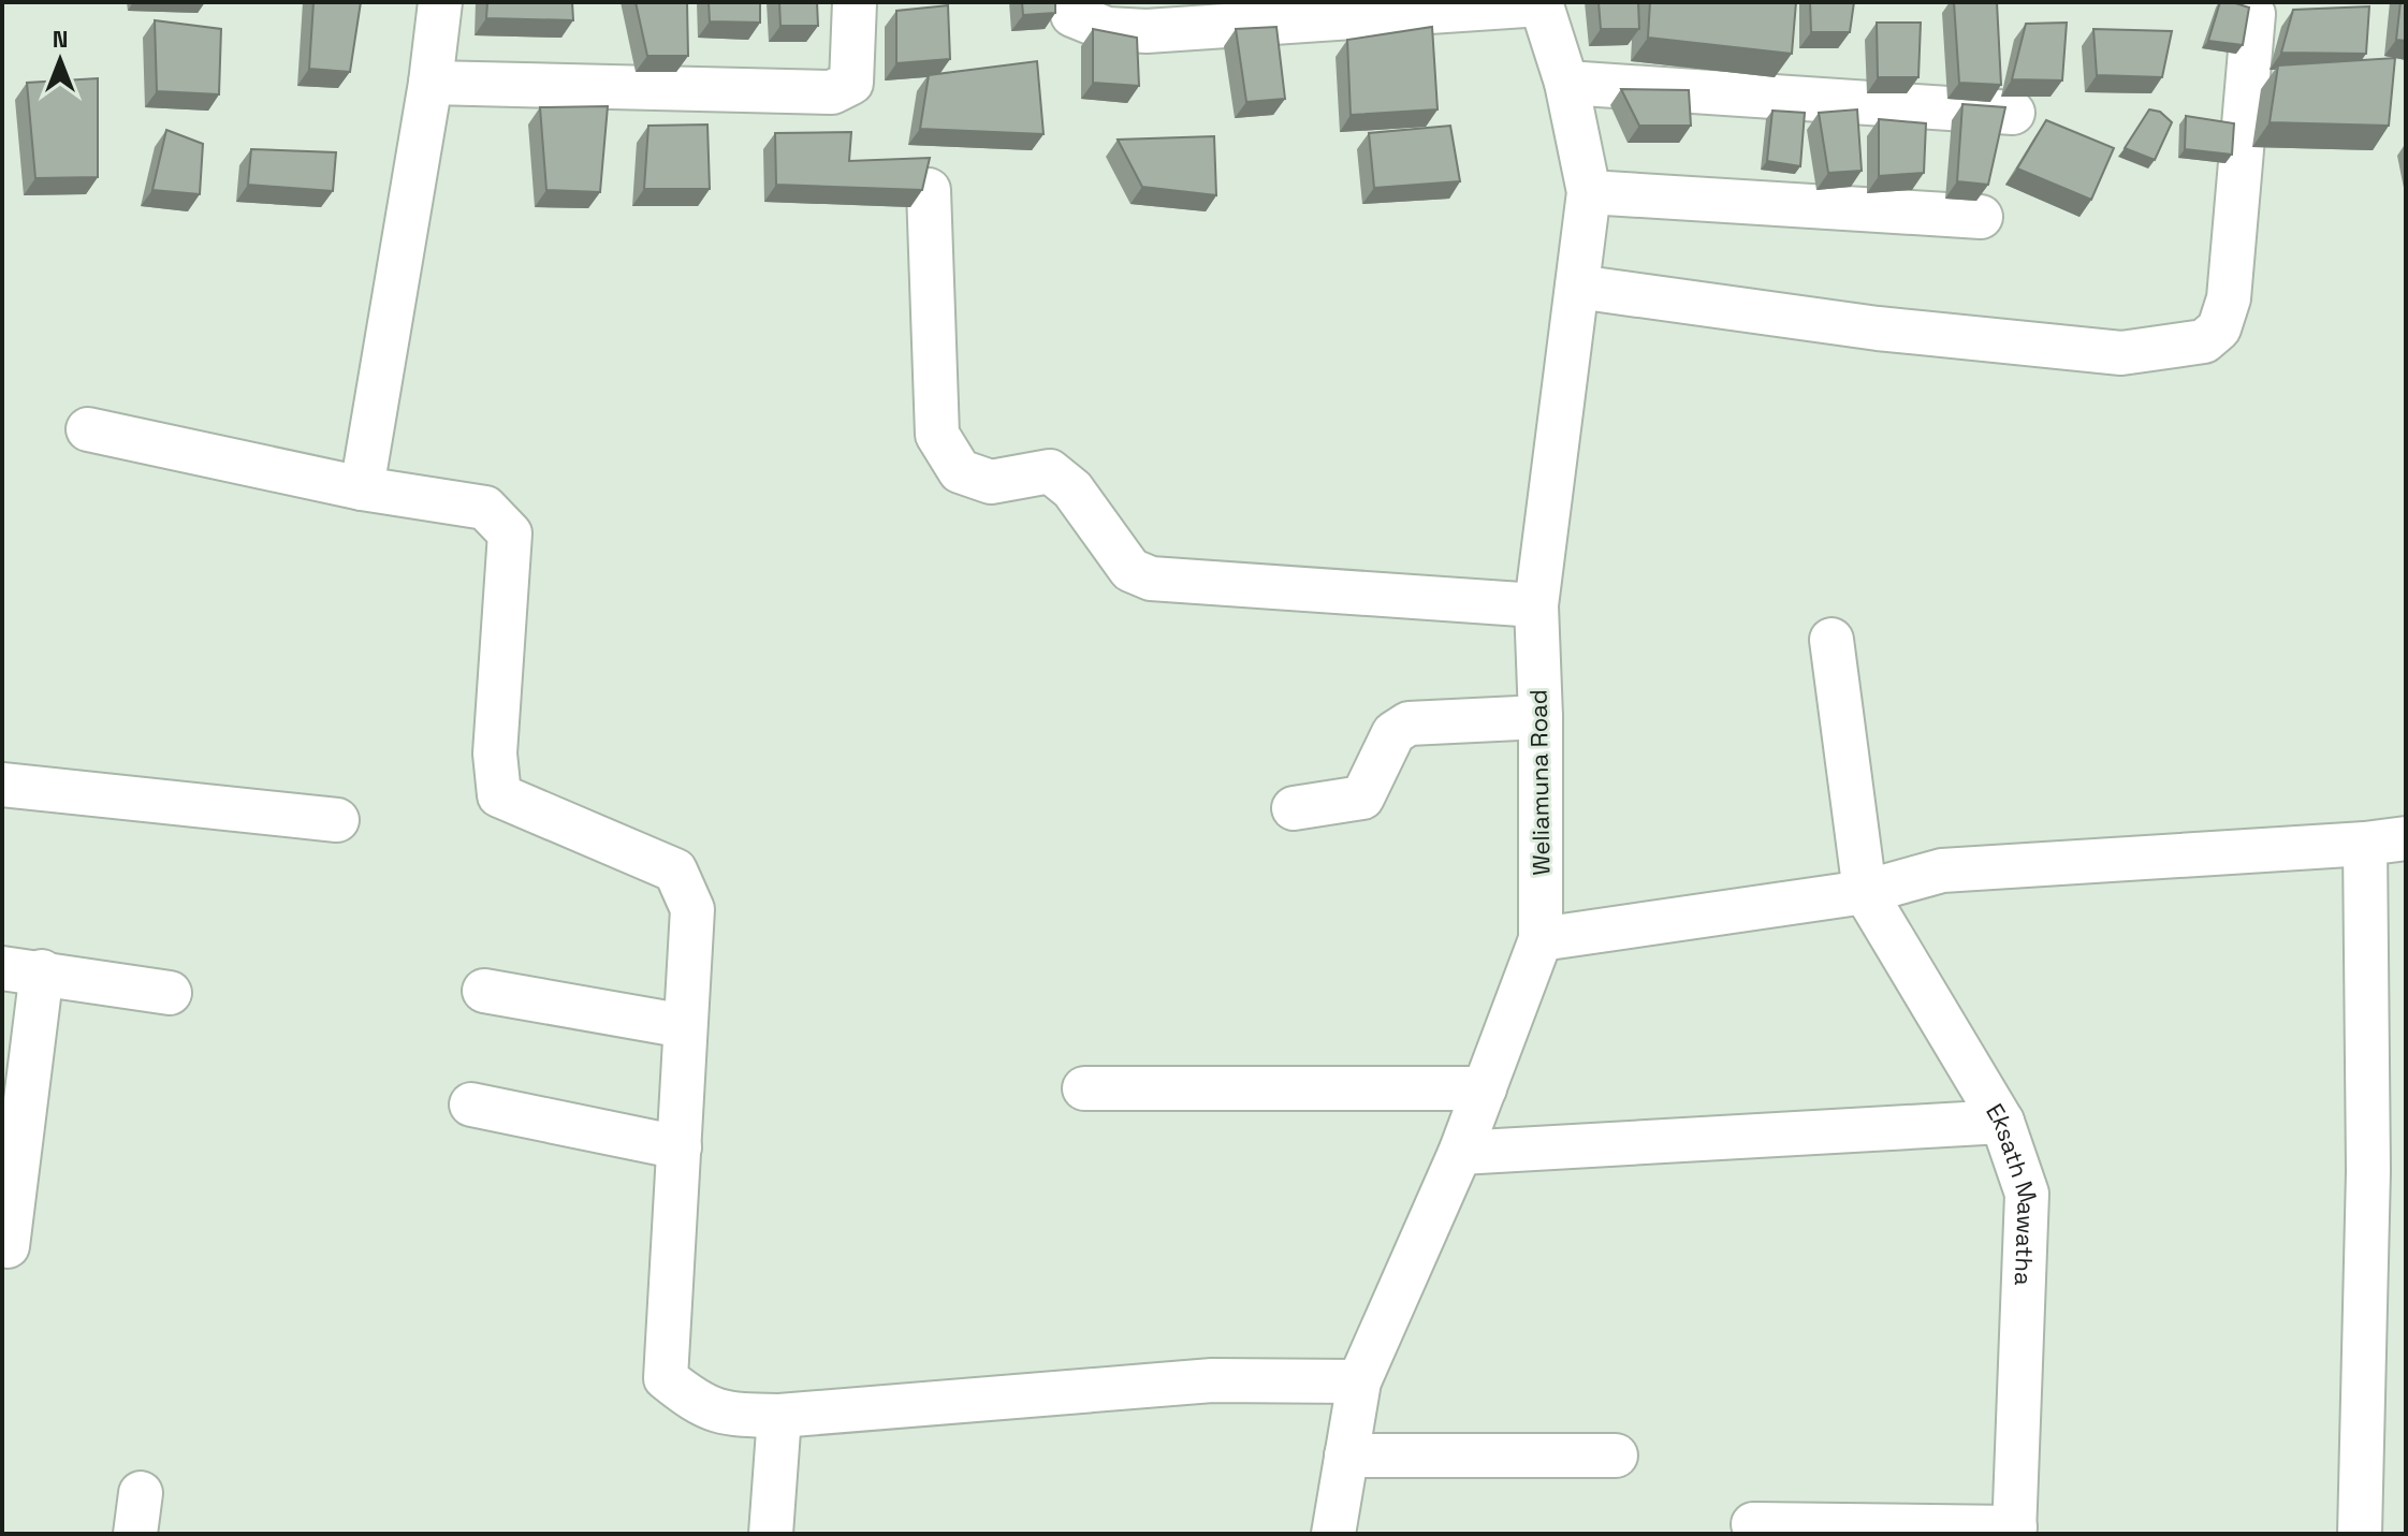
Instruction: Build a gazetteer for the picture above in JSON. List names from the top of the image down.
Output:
{
  "streets": {
    "street": ["Weliamuna Road", "Eksath Mawatha"]
  },
  "north": "top"
}
